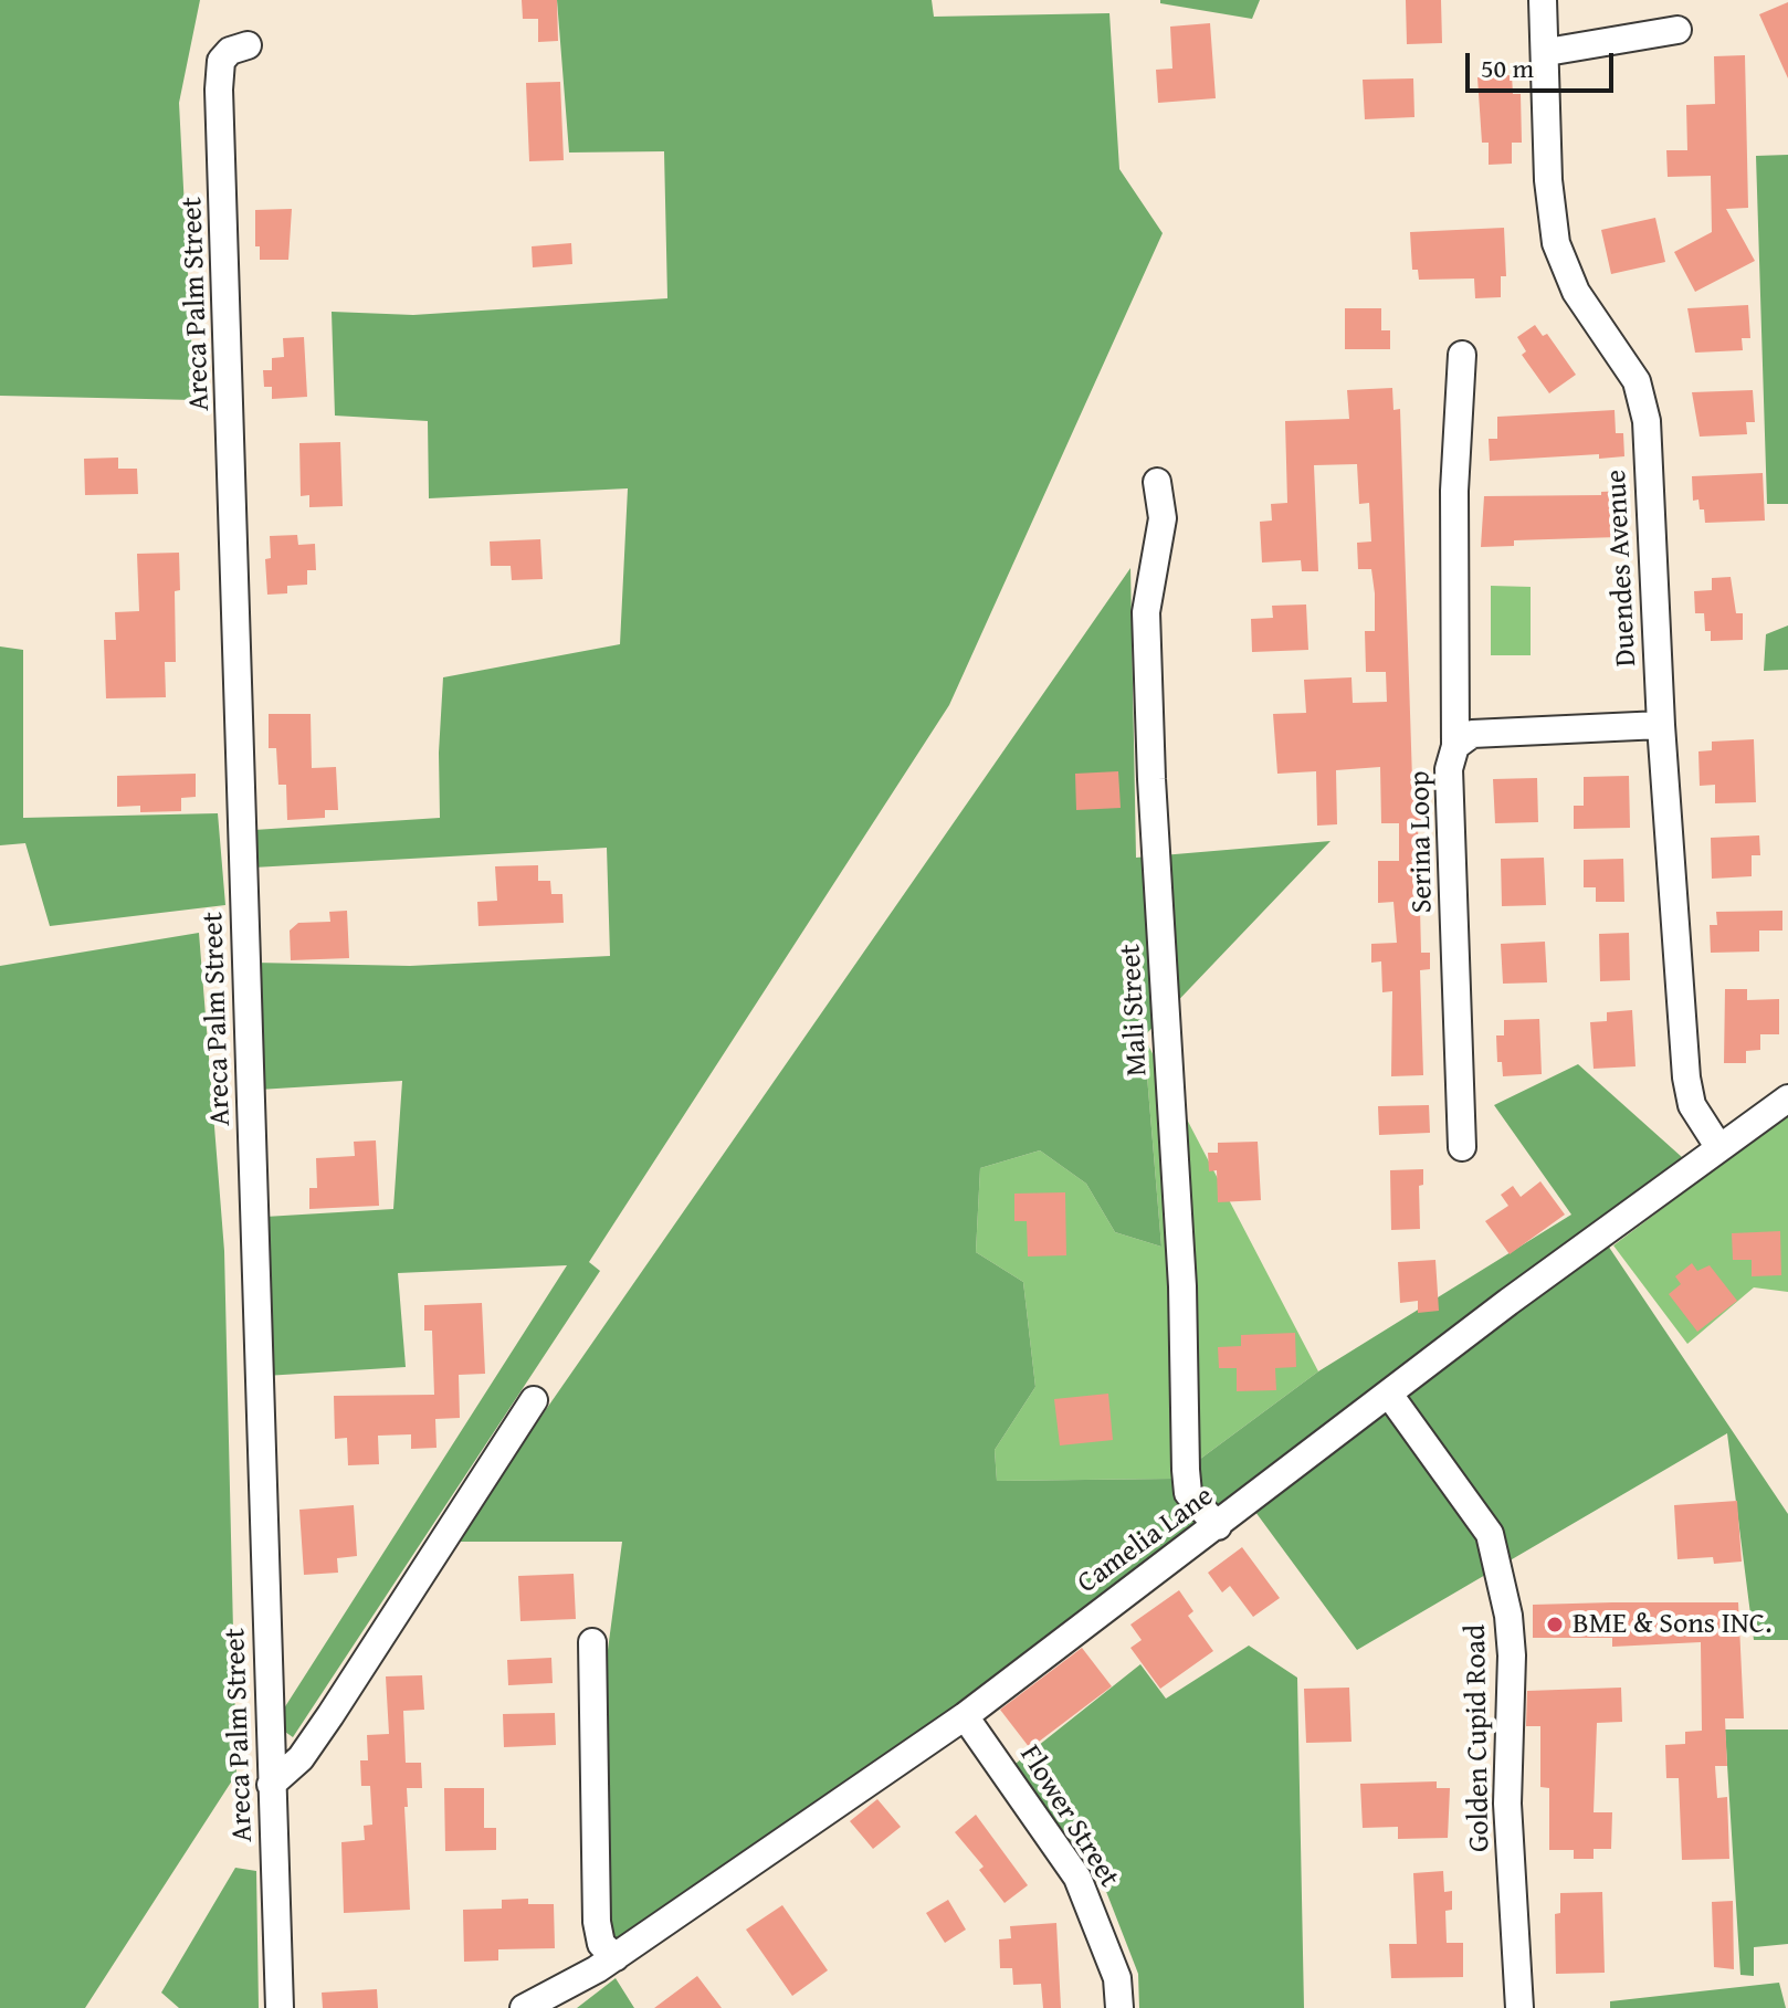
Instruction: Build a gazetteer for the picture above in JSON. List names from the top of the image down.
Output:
{
  "streets": {
    "street": [
      "Areca Palm Street",
      "Duendes Avenue",
      "Serina Loop",
      "Mali Street",
      "Camelia Lane",
      "Golden Cupid Road",
      "Flower Street"
    ]
  },
  "crossings": [
    ["Duendes Avenue", "Serina Loop"],
    ["Duendes Avenue", "Camelia Lane"],
    ["Mali Street", "Camelia Lane"],
    ["Camelia Lane", "Golden Cupid Road"],
    ["Camelia Lane", "Flower Street"]
  ],
  "places": ["BME & Sons INC."],
  "scale_bar": "50 m"
}
